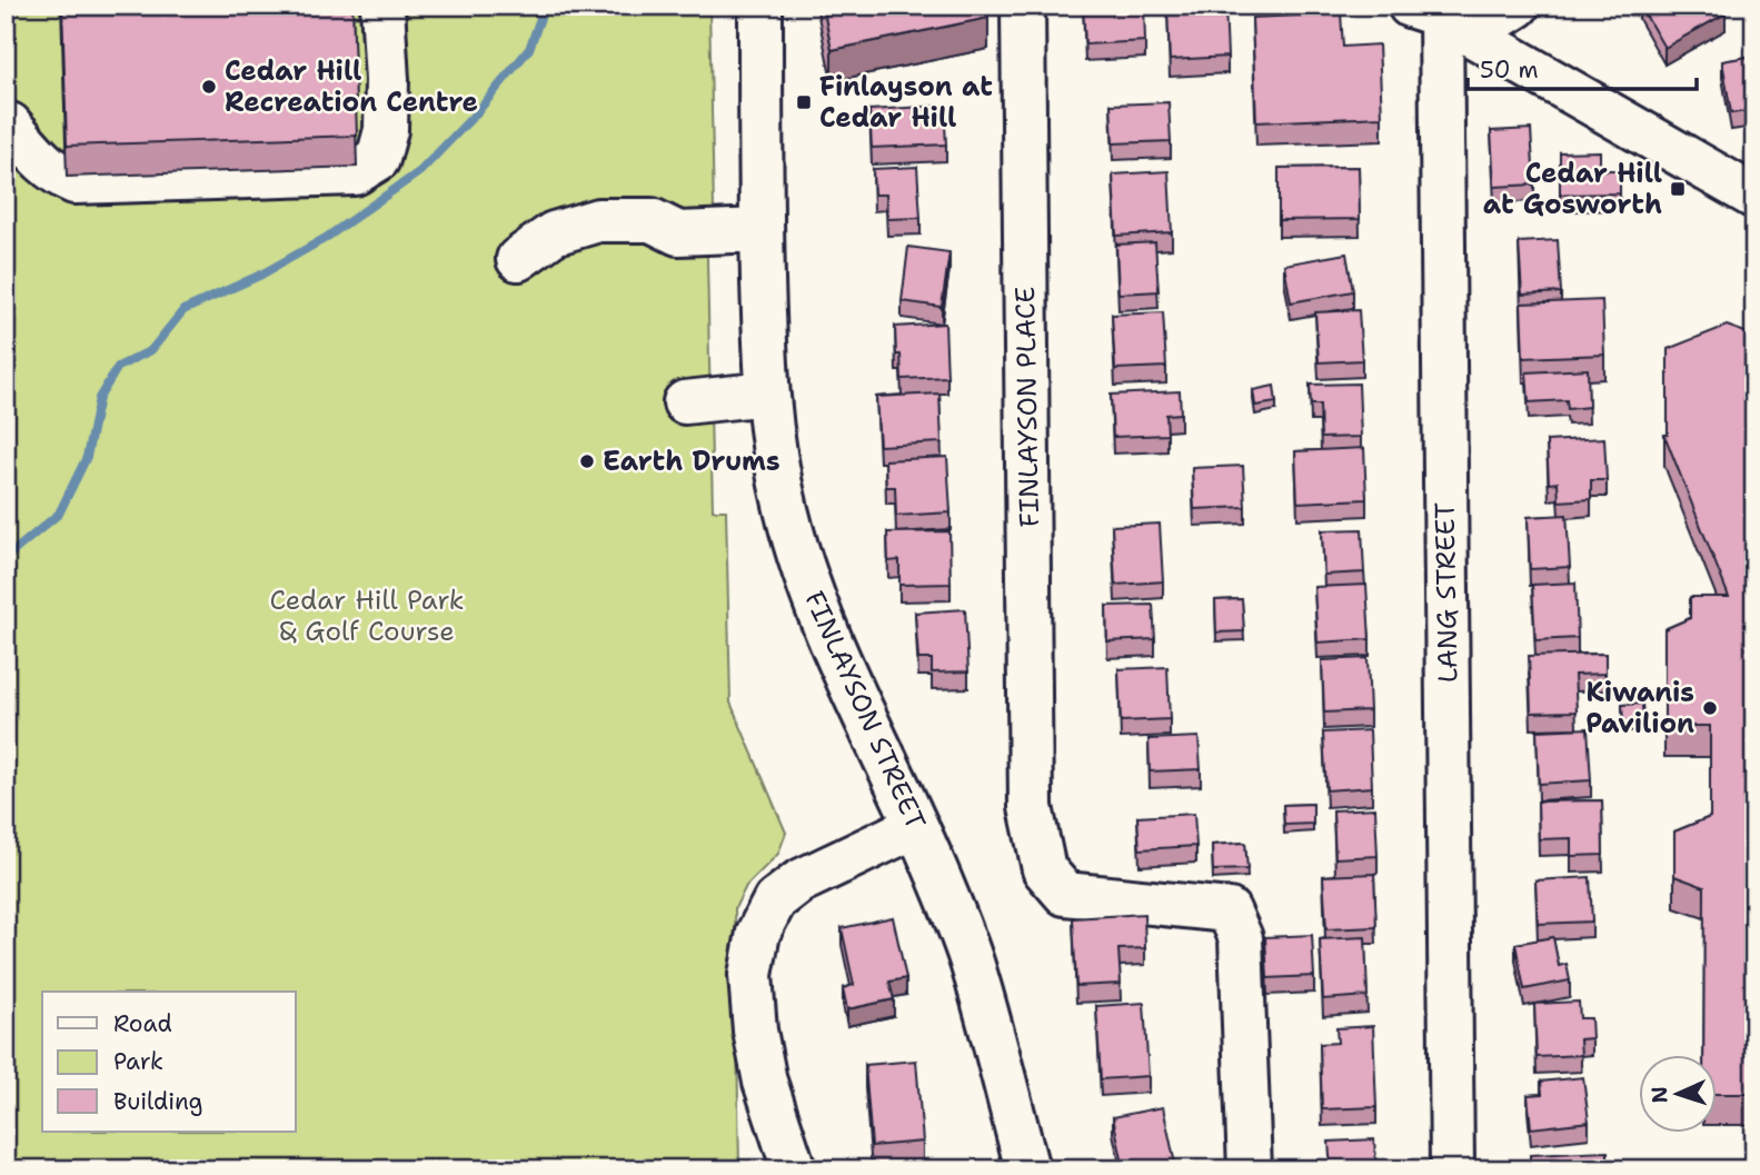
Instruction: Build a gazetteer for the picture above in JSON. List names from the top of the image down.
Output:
{
  "streets": {
    "street": ["FINLAYSON PLACE", "LANG STREET", "FINLAYSON STREET"]
  },
  "parks": ["Cedar Hill Park & Golf Course"],
  "places": {
    "other": ["Cedar Hill Recreation Centre", "Earth Drums", "Kiwanis Pavilion"],
    "transit": ["Finlayson at Cedar Hill", "Cedar Hill at Gosworth"]
  },
  "legend": ["Road", "Park", "Building"],
  "scale_bar": "50 m",
  "north": "left"
}
